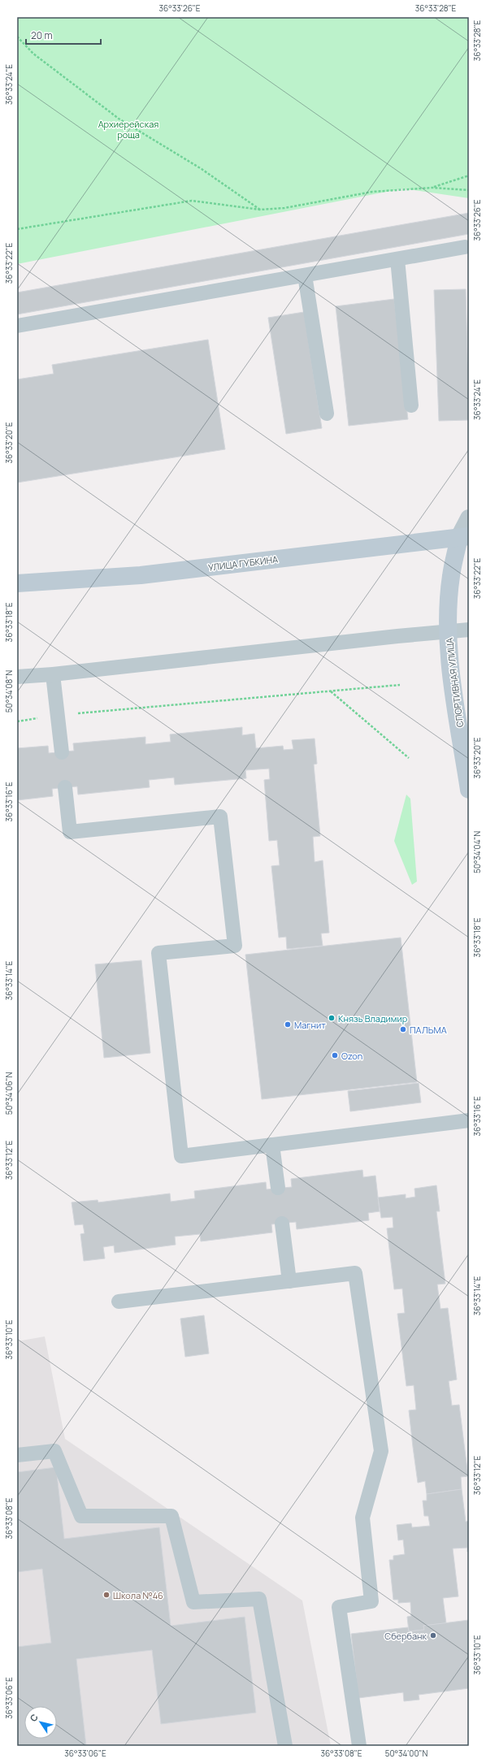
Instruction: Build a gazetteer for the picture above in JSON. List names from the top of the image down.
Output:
{
  "streets": {
    "main road": ["УЛИЦА ГУБКИНА", "СПОРТИВНАЯ УЛИЦА"]
  },
  "crossings": [
    ["УЛИЦА ГУБКИНА", "СПОРТИВНАЯ УЛИЦА"]
  ],
  "parks": ["Архиерейская роща"],
  "places": [
    "Князь Владимир",
    "Магнит",
    "ПАЛЬМА",
    "Ozon",
    "Школа №46",
    "Сбербанк"
  ],
  "scale_bar": "20 m",
  "north": "top left",
  "coordinates": [
    "36°33'26\"E",
    "36°33'28\"E",
    "36°33'24\"E",
    "36°33'22\"E",
    "36°33'20\"E",
    "36°33'18\"E",
    "50°34'08\"N",
    "36°33'16\"E",
    "50°34'04\"N",
    "36°33'14\"E",
    "50°34'06\"N",
    "36°33'12\"E",
    "36°33'10\"E",
    "36°33'08\"E",
    "36°33'06\"E",
    "50°34'00\"N"
  ]
}
